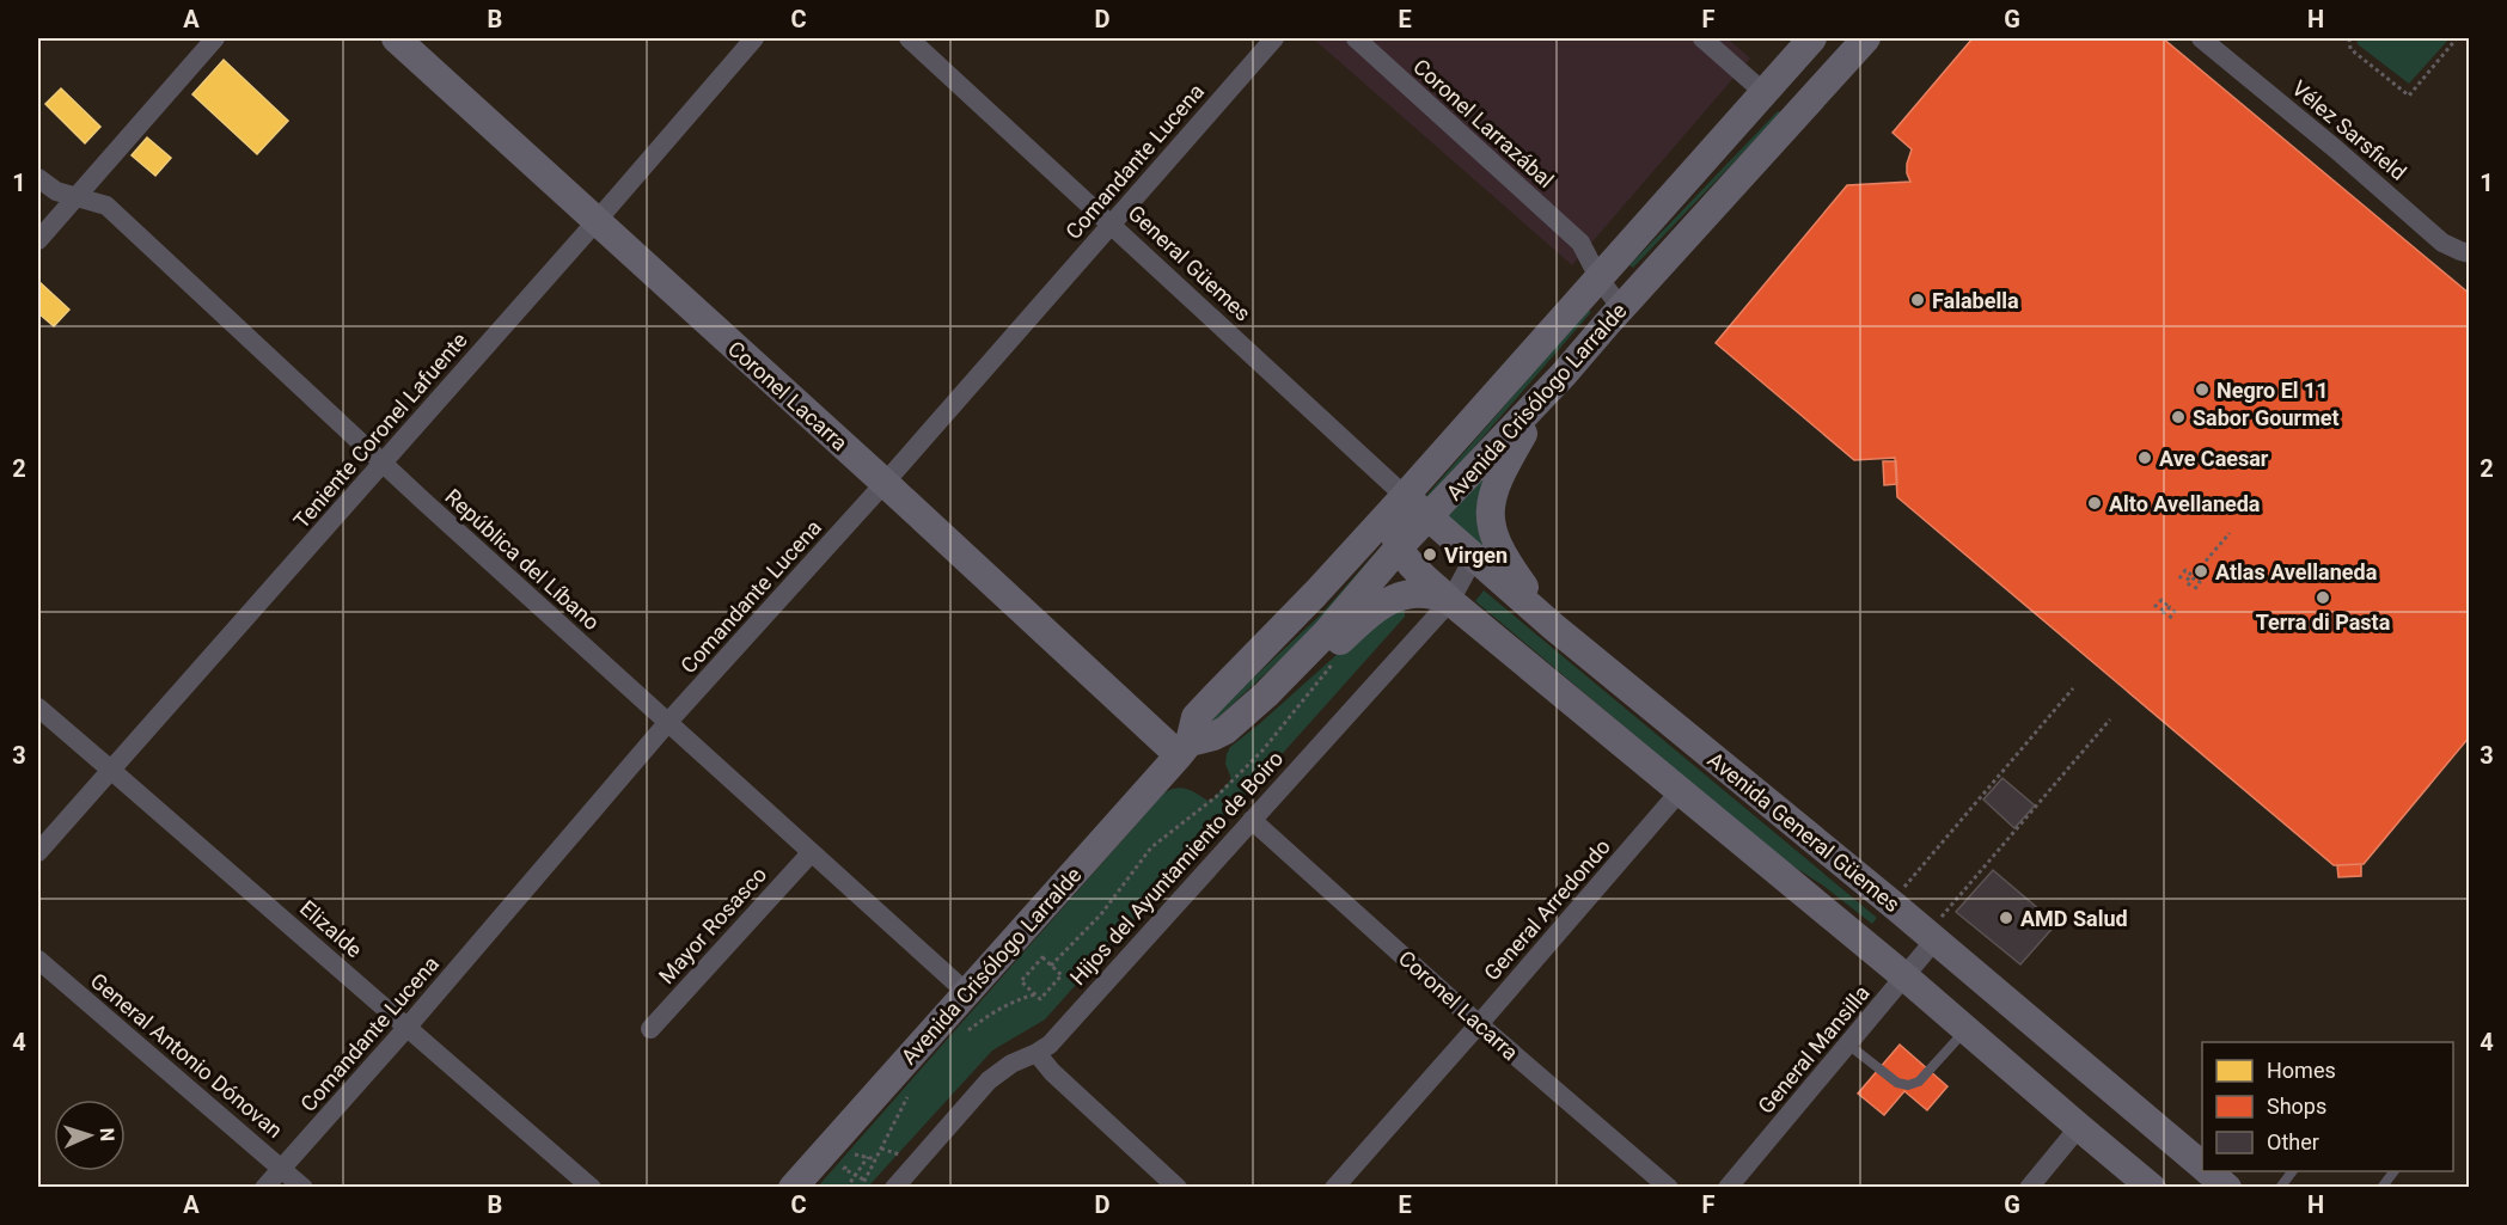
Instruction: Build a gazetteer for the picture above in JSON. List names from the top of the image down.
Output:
{
  "streets": {
    "main road": ["Coronel Lacarra", "Avenida Crisólogo Larralde", "Avenida General Güemes"],
    "street": [
      "Coronel Larrazábal",
      "Vélez Sarsfield",
      "Comandante Lucena",
      "General Güemes",
      "Teniente Coronel Lafuente",
      "República del Líbano",
      "Hijos del Ayuntamiento de Boiro",
      "General Arredondo",
      "Mayor Rosasco",
      "Elizalde",
      "General Mansilla",
      "General Antonio Dónovan"
    ]
  },
  "crossings": [
    ["Coronel Larrazábal", "Avenida Crisólogo Larralde"],
    ["Comandante Lucena", "General Güemes"],
    ["Comandante Lucena", "Coronel Lacarra"],
    ["Comandante Lucena", "República del Líbano"],
    ["Comandante Lucena", "Elizalde"],
    ["Comandante Lucena", "General Antonio Dónovan"],
    ["General Güemes", "Avenida Crisólogo Larralde"],
    ["General Güemes", "Avenida General Güemes"],
    ["Coronel Lacarra", "Avenida Crisólogo Larralde"],
    ["Coronel Lacarra", "Teniente Coronel Lafuente"],
    ["Coronel Lacarra", "Hijos del Ayuntamiento de Boiro"],
    ["Coronel Lacarra", "General Arredondo"],
    ["Avenida Crisólogo Larralde", "República del Líbano"],
    ["Avenida Crisólogo Larralde", "Avenida General Güemes"],
    ["Teniente Coronel Lafuente", "República del Líbano"],
    ["Teniente Coronel Lafuente", "Elizalde"],
    ["República del Líbano", "Mayor Rosasco"],
    ["Avenida General Güemes", "Hijos del Ayuntamiento de Boiro"],
    ["Avenida General Güemes", "General Arredondo"],
    ["Avenida General Güemes", "General Mansilla"]
  ],
  "places": [
    "Falabella",
    "Negro El 11",
    "Sabor Gourmet",
    "Ave Caesar",
    "Alto Avellaneda",
    "Virgen",
    "Atlas Avellaneda",
    "Terra di Pasta",
    "AMD Salud"
  ],
  "legend": ["Homes", "Shops", "Other"],
  "north": "right",
  "grid": {
    "columns": [
      "A",
      "B",
      "C",
      "D",
      "E",
      "F",
      "G",
      "H"
    ],
    "rows": [
      "1",
      "2",
      "3",
      "4"
    ]
  }
}
